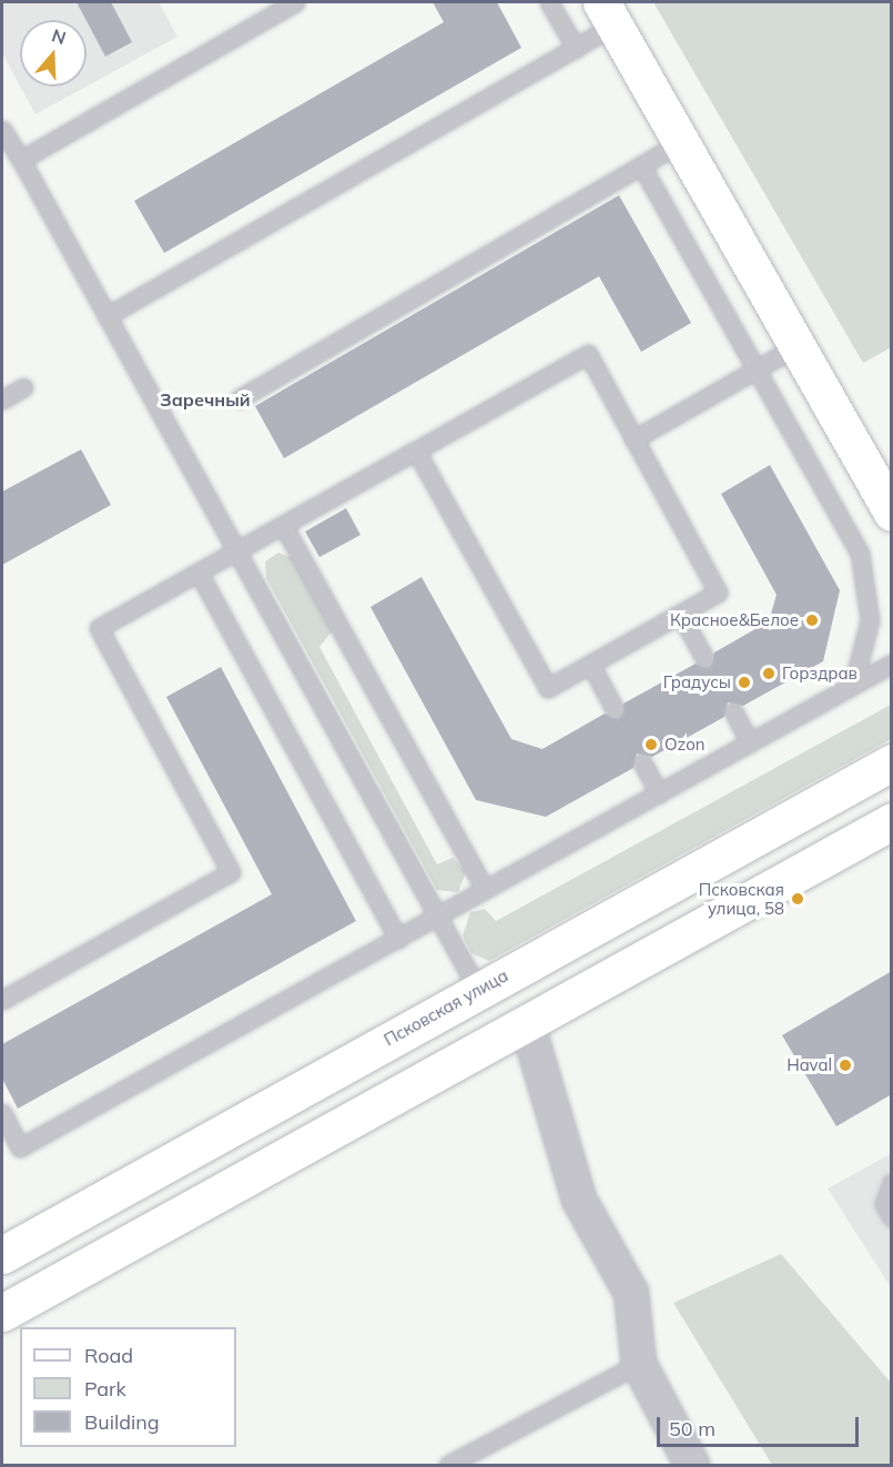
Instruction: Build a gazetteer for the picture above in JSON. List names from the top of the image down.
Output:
{
  "streets": {
    "main road": ["Псковская улица"]
  },
  "districts": ["Заречный"],
  "places": [
    "Красное&Белое",
    "Горздрав",
    "Градусы",
    "Ozon",
    "Псковская улица, 58",
    "Haval"
  ],
  "legend": ["Road", "Park", "Building"],
  "scale_bar": "50 m",
  "north": "top"
}
